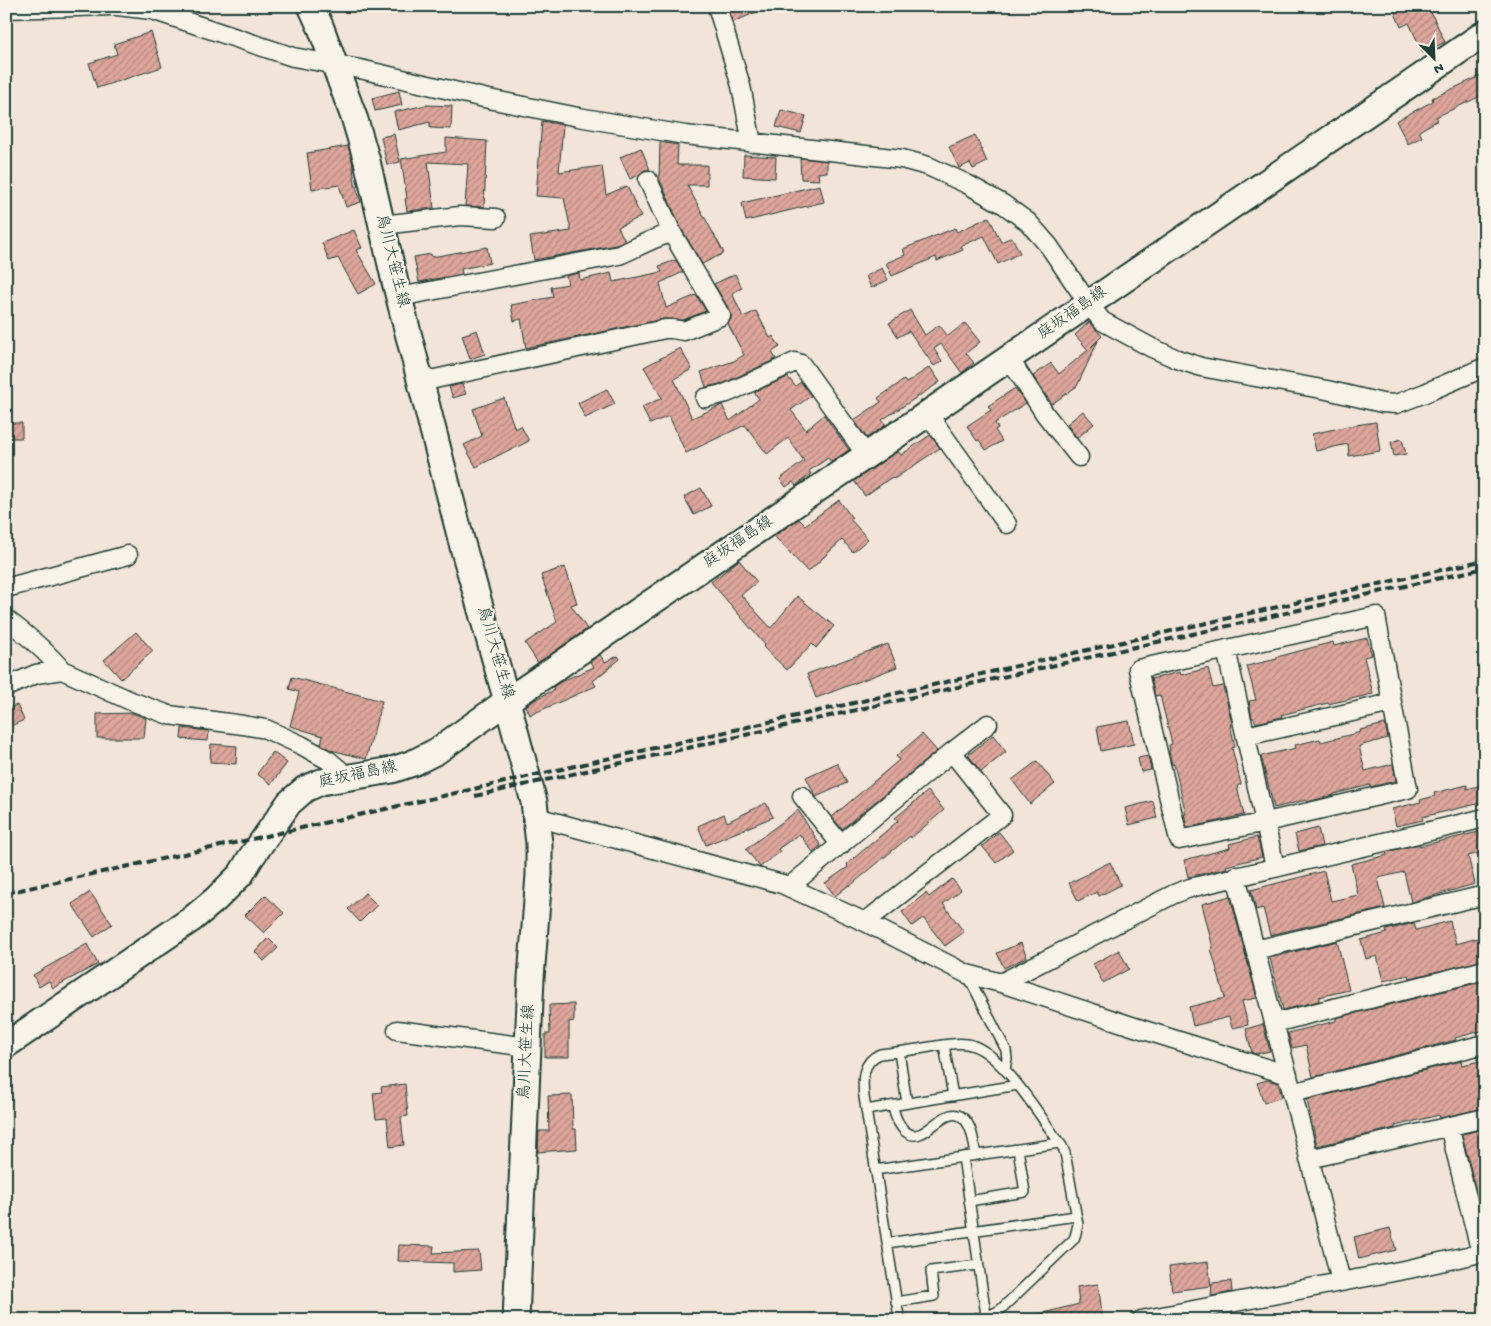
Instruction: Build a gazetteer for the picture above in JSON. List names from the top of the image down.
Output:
{
  "streets": {
    "main road": ["鳥川大笹生線", "庭坂福島線"]
  },
  "crossings": [
    ["鳥川大笹生線", "庭坂福島線"]
  ],
  "north": "bottom right"
}
